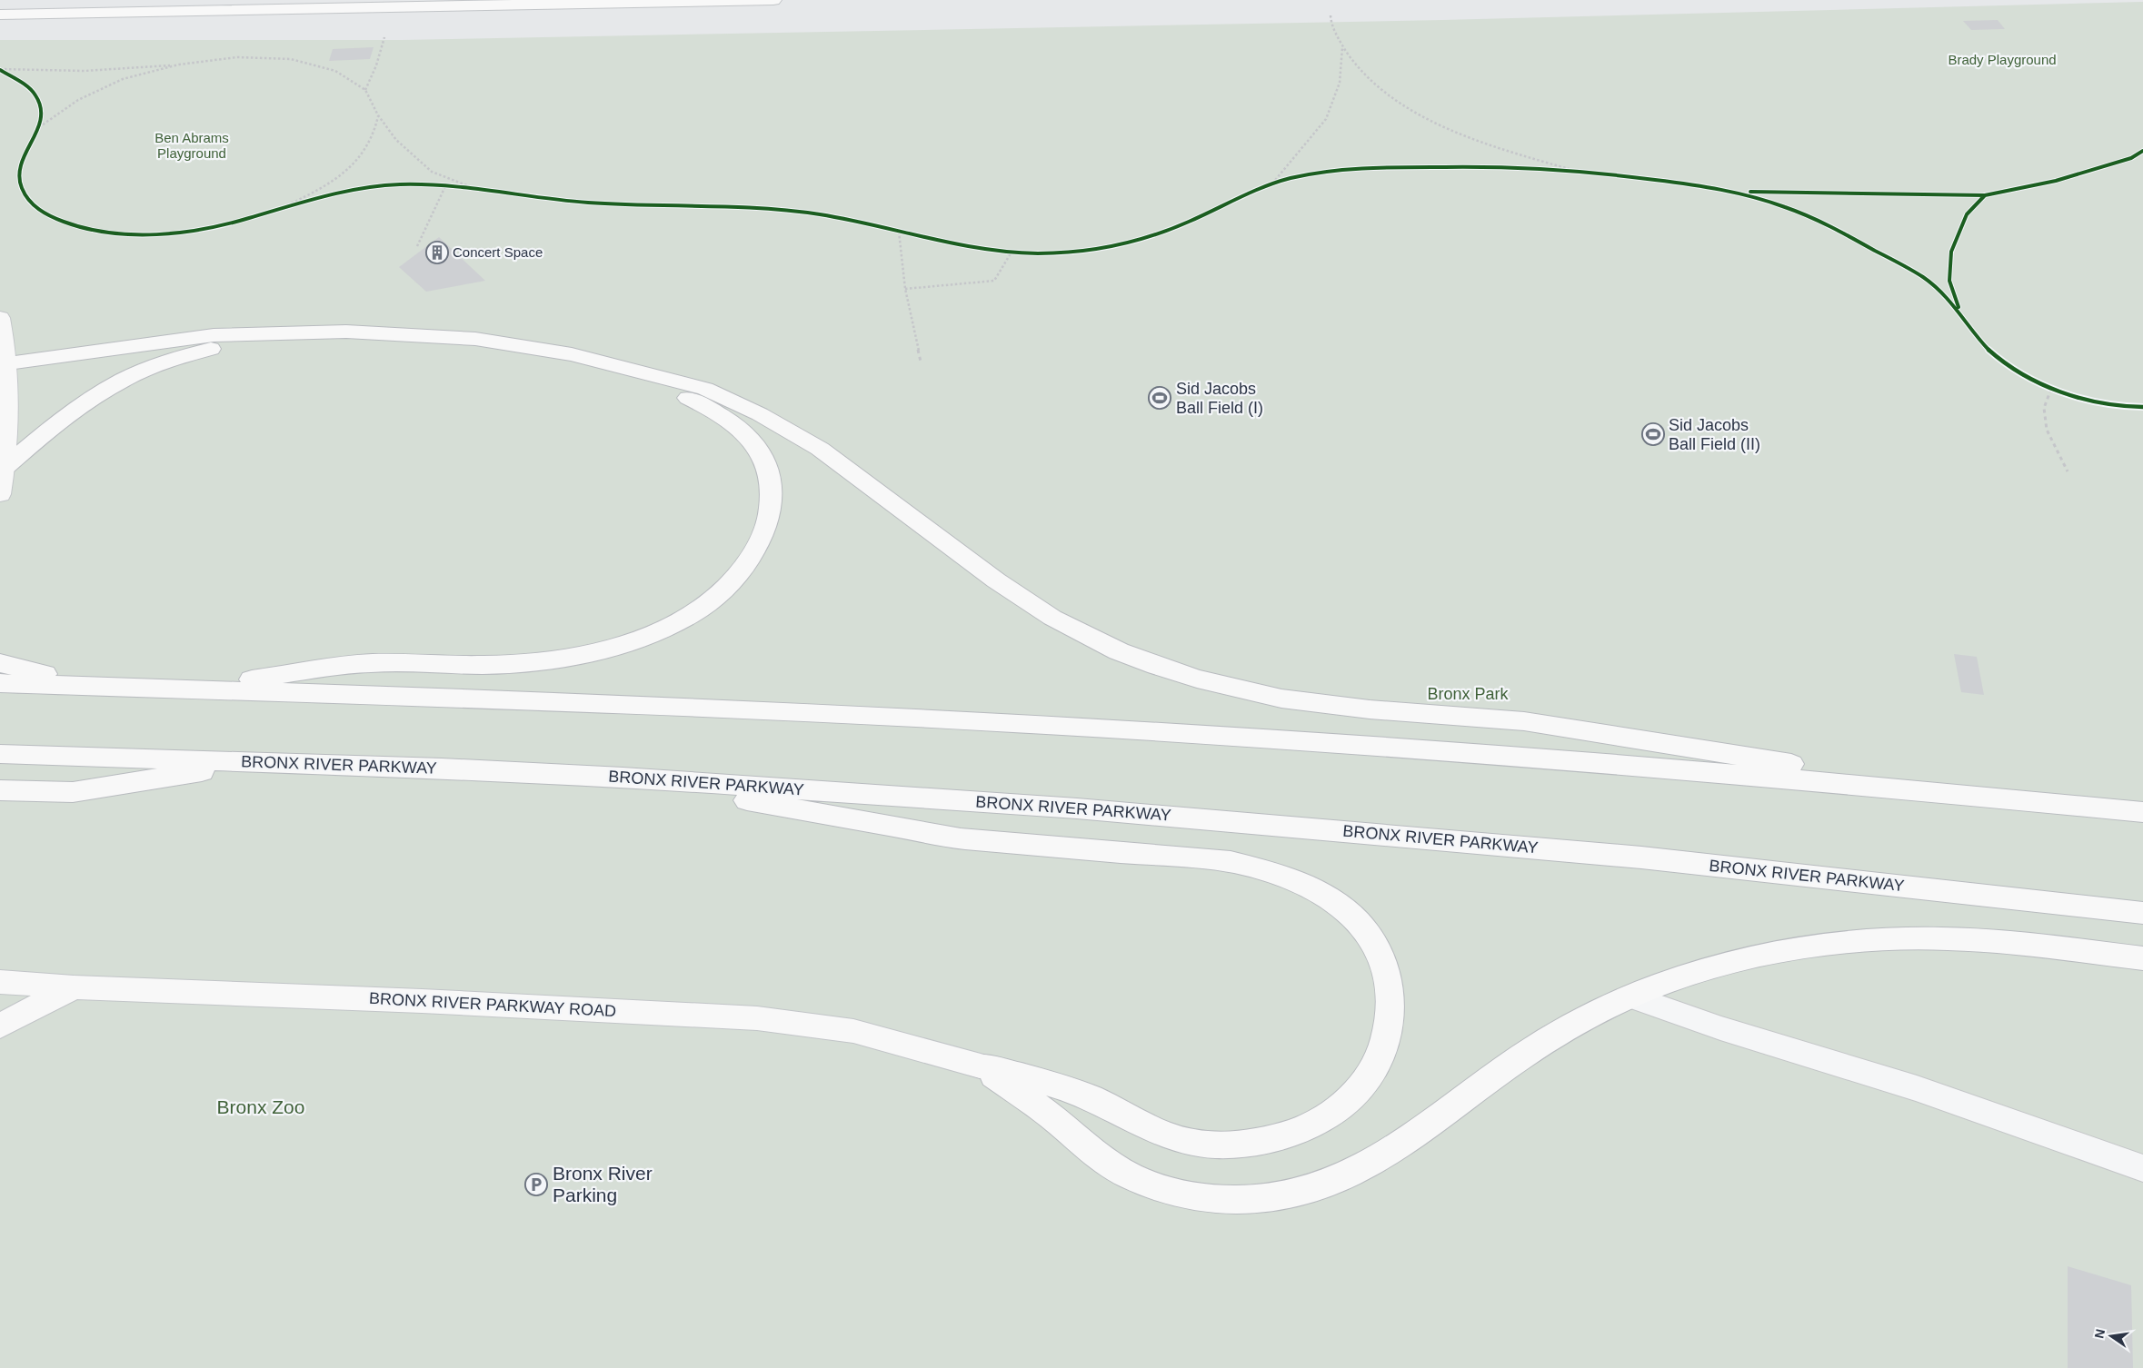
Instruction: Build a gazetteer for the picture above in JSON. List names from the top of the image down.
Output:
{
  "streets": {
    "main road": ["BRONX RIVER PARKWAY", "BRONX RIVER PARKWAY ROAD"]
  },
  "crossings": [
    ["BRONX RIVER PARKWAY", "BRONX RIVER PARKWAY ROAD"]
  ],
  "parks": [
    "Brady Playground",
    "Ben Abrams Playground",
    "Bronx Park",
    "Bronx Zoo"
  ],
  "places": {
    "building": ["Concert Space"],
    "sports": ["Sid Jacobs Ball Field (I)", "Sid Jacobs Ball Field (II)"],
    "parking": ["Bronx River Parking"]
  },
  "north": "left"
}
